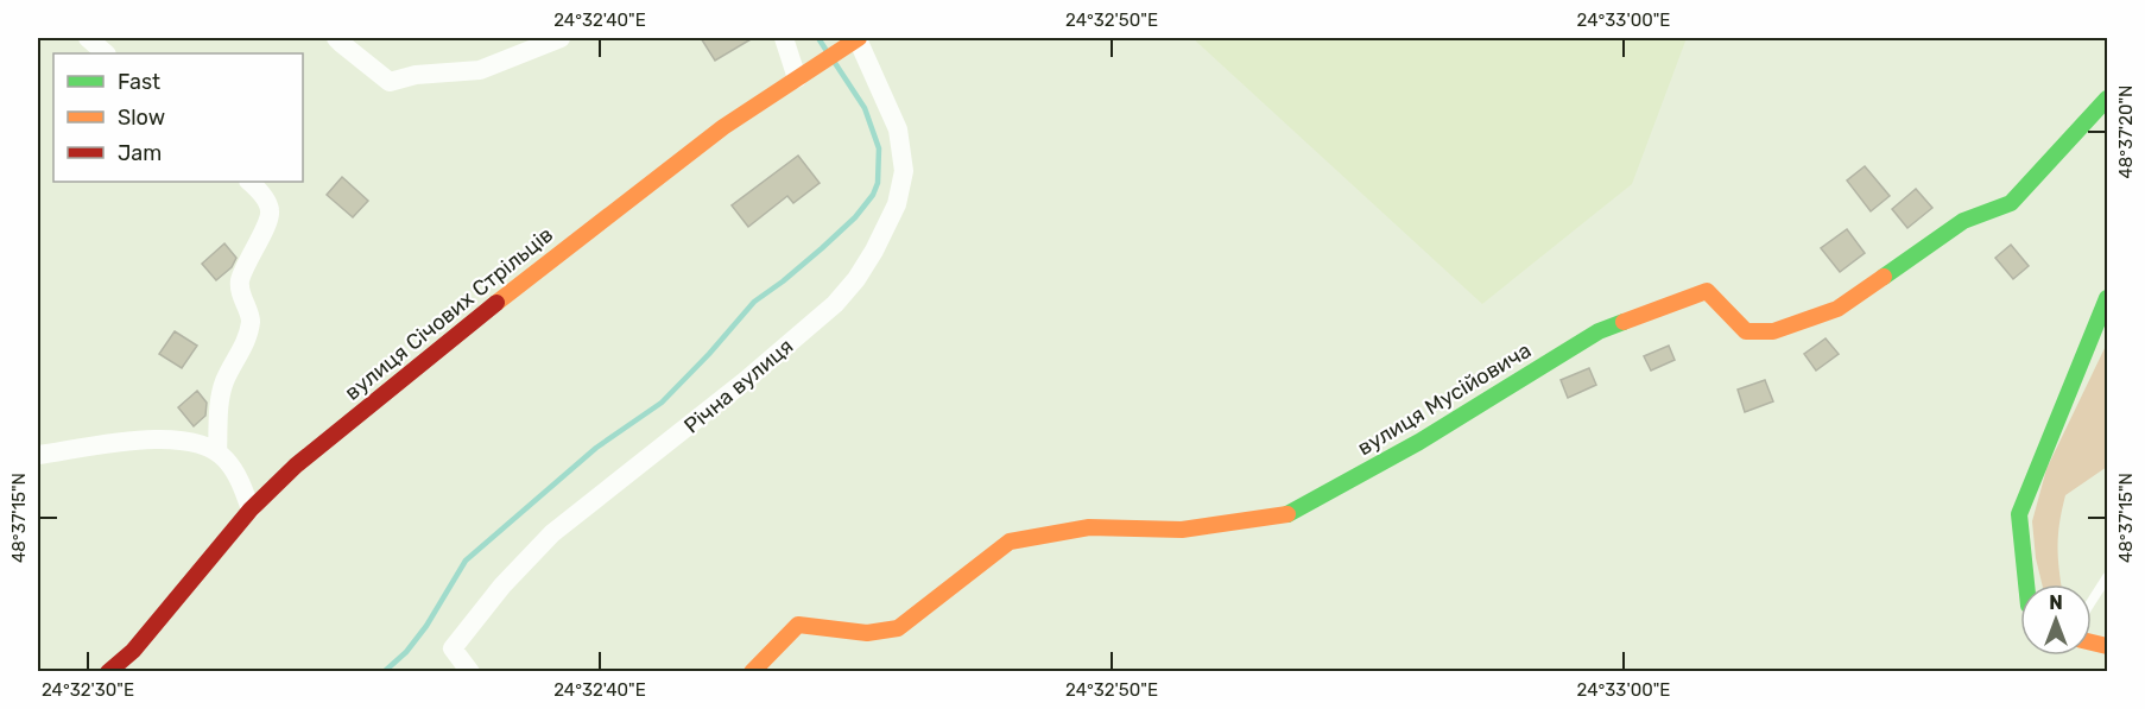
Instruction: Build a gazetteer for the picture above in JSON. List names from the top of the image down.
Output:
{
  "streets": {
    "street": ["вулиця Січових Стрільців", "Річна вулиця", "вулиця Мусійовича"]
  },
  "crossings": [
    ["вулиця Січових Стрільців", "Річна вулиця"]
  ],
  "legend": ["Fast", "Slow", "Jam"],
  "north": "top",
  "coordinates": [
    "24°32'40\"E",
    "24°32'50\"E",
    "24°33'00\"E",
    "48°37'20\"N",
    "48°37'15\"N",
    "24°32'30\"E"
  ]
}
